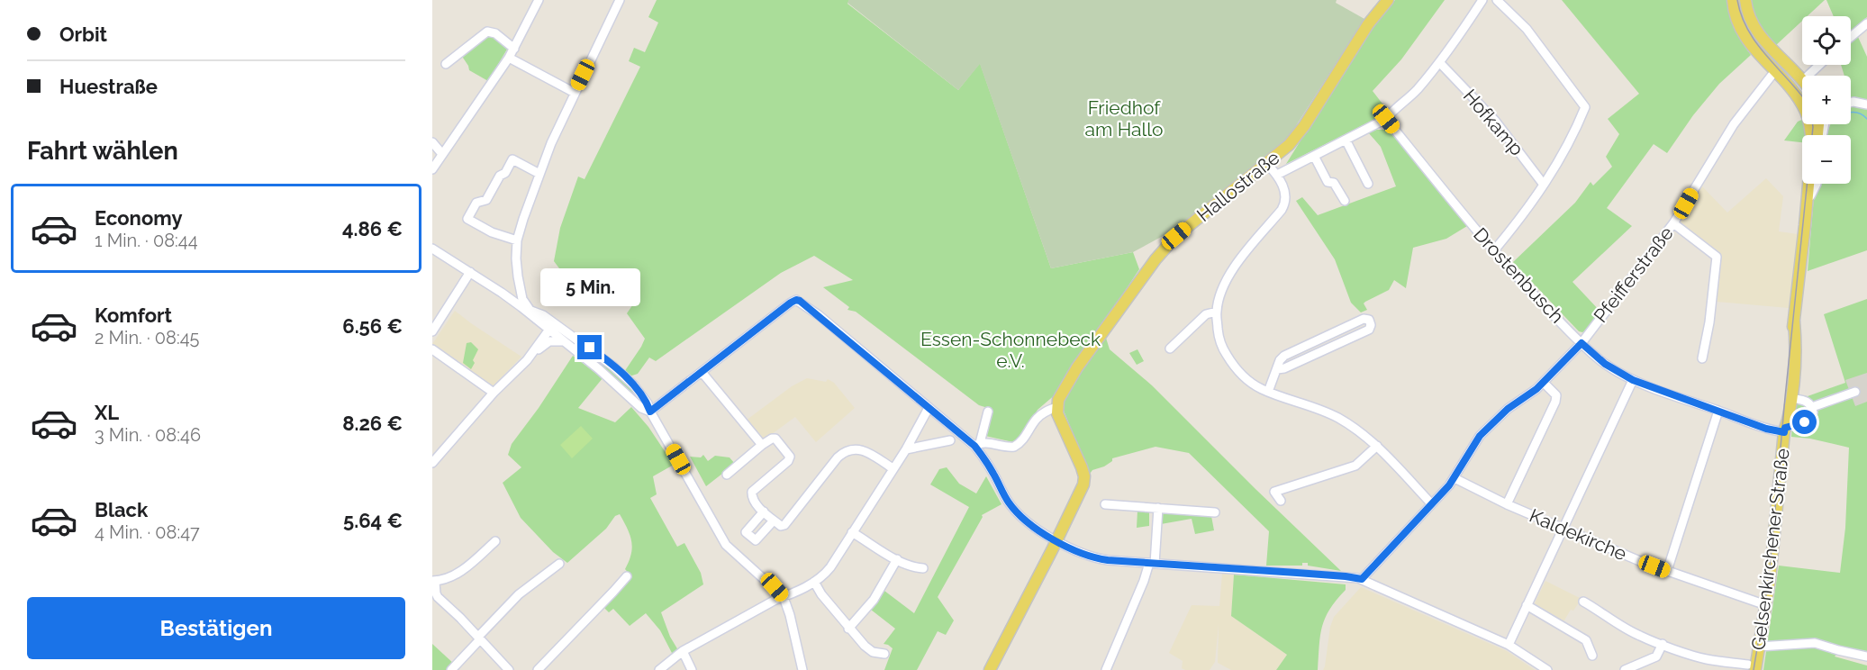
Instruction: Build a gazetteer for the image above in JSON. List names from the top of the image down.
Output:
{
  "streets": {
    "main road": ["Hallostraße", "Gelsenkirchener Straße"],
    "street": [
      "Hofkamp",
      "Pfeifferstraße",
      "Drostenbusch",
      "Kaldekirche"
    ]
  },
  "crossings": [
    ["Pfeifferstraße", "Drostenbusch"],
    ["Pfeifferstraße", "Kaldekirche"],
    ["Pfeifferstraße", "Gelsenkirchener Straße"],
    ["Drostenbusch", "Gelsenkirchener Straße"],
    ["Kaldekirche", "Gelsenkirchener Straße"]
  ],
  "parks": ["Friedhof am Hallo", "Essen-Schonnebeck e.V."],
  "page": {
    "banner": ["Orbit", "Huestraße"],
    "map_buttons": ["+", "−"],
    "heading": "Fahrt wählen",
    "list": [
      {
        "name": "Economy",
        "note": "1 Min. · 08:44",
        "value": "4.86 €"
      },
      {
        "name": "Komfort",
        "note": "2 Min. · 08:45",
        "value": "6.56 €"
      },
      {
        "name": "XL",
        "note": "3 Min. · 08:46",
        "value": "8.26 €"
      },
      {
        "name": "Black",
        "note": "4 Min. · 08:47",
        "value": "5.64 €"
      }
    ],
    "bubble": "5 Min.",
    "buttons": "Bestätigen"
  }
}
